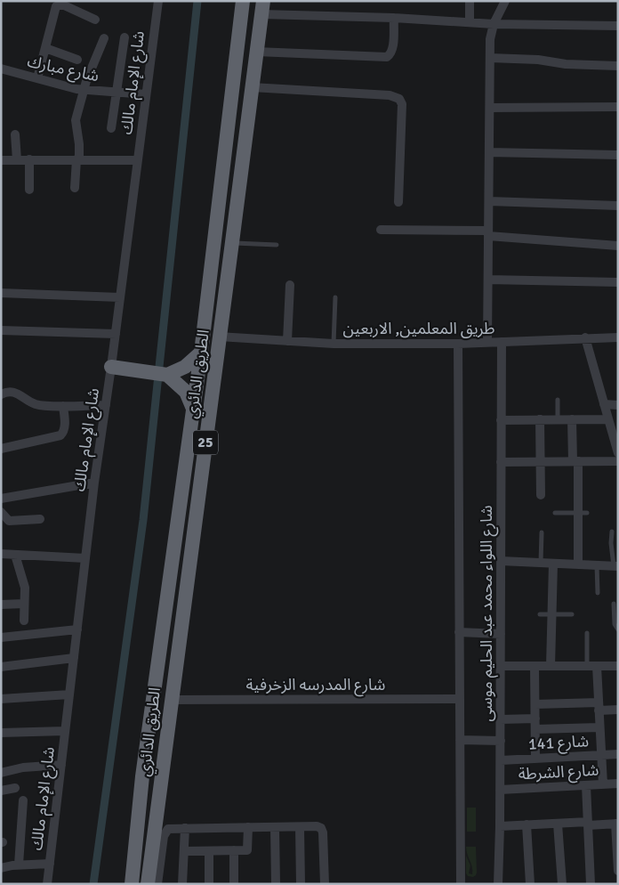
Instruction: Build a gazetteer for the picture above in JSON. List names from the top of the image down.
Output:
{
  "streets": {
    "highway": ["الطريق الدائري", "25"],
    "street": [
      "شارع مبارك",
      "شارع الإمام مالك",
      "طريق المعلمين, الاربعين",
      "شارع اللواء محمد عبد الحليم موسى",
      "شارع المدرسه الزخرفية",
      "شارع 141",
      "شارع الشرطة"
    ]
  },
  "crossings": [
    ["شارع مبارك", "شارع الإمام مالك"],
    ["طريق المعلمين, الاربعين", "الطريق الدائري"],
    ["طريق المعلمين, الاربعين", "شارع اللواء محمد عبد الحليم موسى"],
    ["الطريق الدائري", "شارع المدرسه الزخرفية"],
    ["شارع اللواء محمد عبد الحليم موسى", "شارع المدرسه الزخرفية"],
    ["شارع اللواء محمد عبد الحليم موسى", "شارع 141"],
    ["شارع اللواء محمد عبد الحليم موسى", "شارع الشرطة"]
  ]
}
